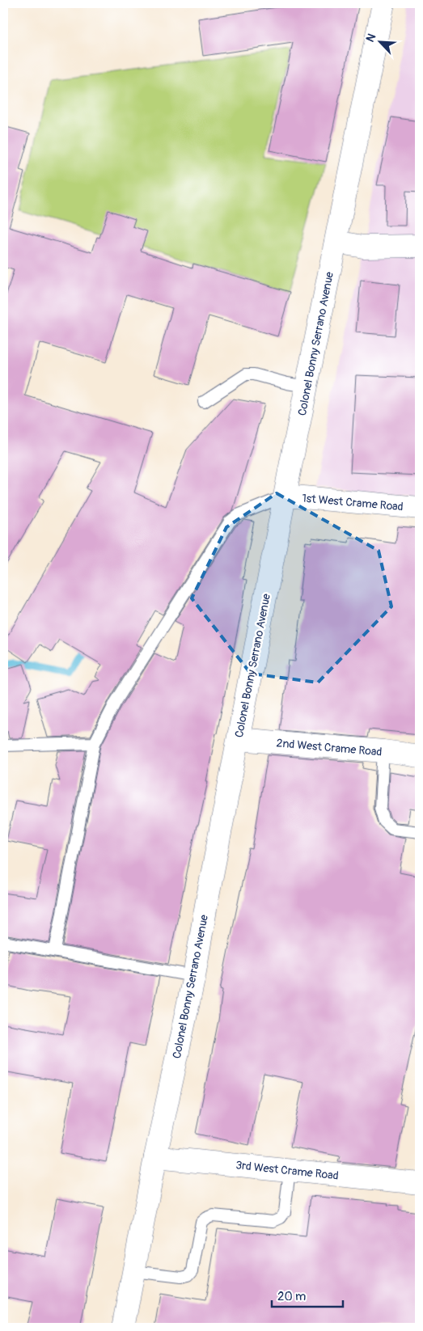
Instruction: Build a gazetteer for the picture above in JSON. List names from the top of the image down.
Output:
{
  "streets": {
    "main road": [
      "Colonel Bonny Serrano Avenue",
      "1st West Crame Road",
      "2nd West Crame Road",
      "3rd West Crame Road"
    ]
  },
  "crossings": [
    ["Colonel Bonny Serrano Avenue", "1st West Crame Road"],
    ["Colonel Bonny Serrano Avenue", "2nd West Crame Road"],
    ["Colonel Bonny Serrano Avenue", "3rd West Crame Road"]
  ],
  "scale_bar": "20 m",
  "north": "top left"
}
